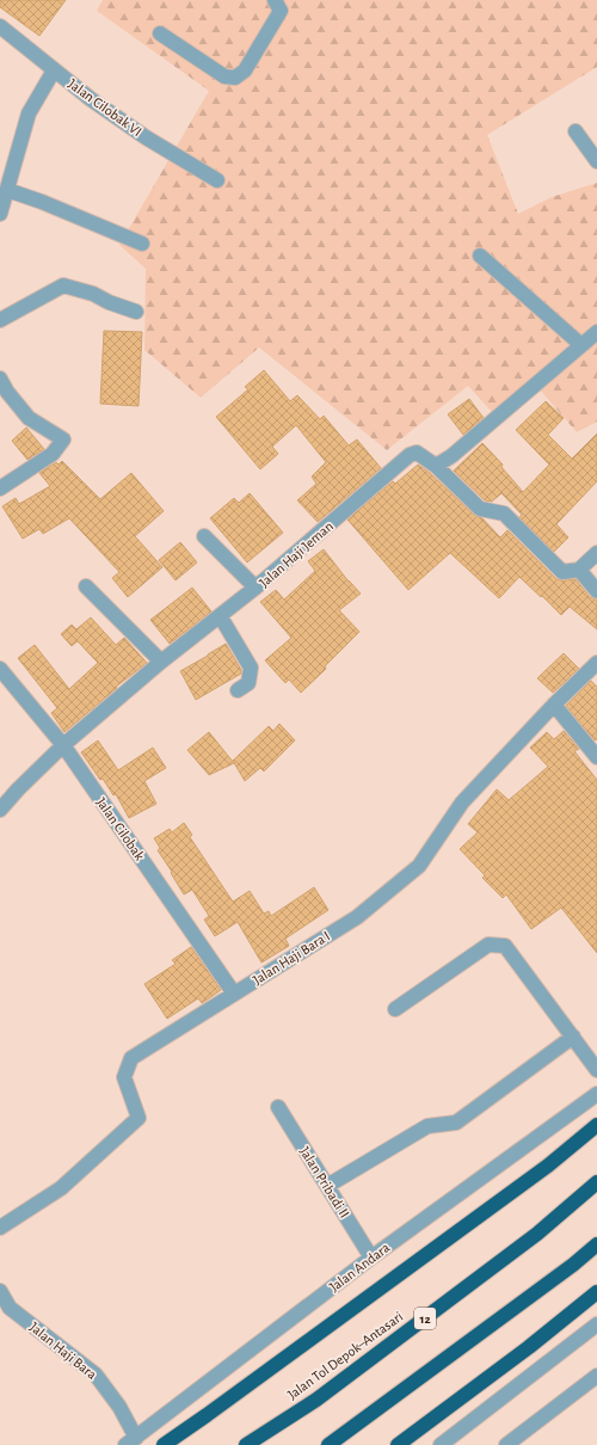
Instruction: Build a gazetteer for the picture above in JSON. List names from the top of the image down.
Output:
{
  "streets": {
    "highway": ["12", "Jalan Tol Depok–Antasari"],
    "street": [
      "Jalan Cilobak VI",
      "Jalan Haji Jeman",
      "Jalan Cilobak",
      "Jalan Haji Bara I",
      "Jalan Pribadi II",
      "Jalan Andara",
      "Jalan Haji Bara"
    ]
  },
  "crossings": [
    ["Jalan Haji Jeman", "Jalan Cilobak"],
    ["Jalan Cilobak", "Jalan Haji Bara I"],
    ["Jalan Pribadi II", "Jalan Andara"],
    ["Jalan Andara", "Jalan Haji Bara"]
  ]
}
